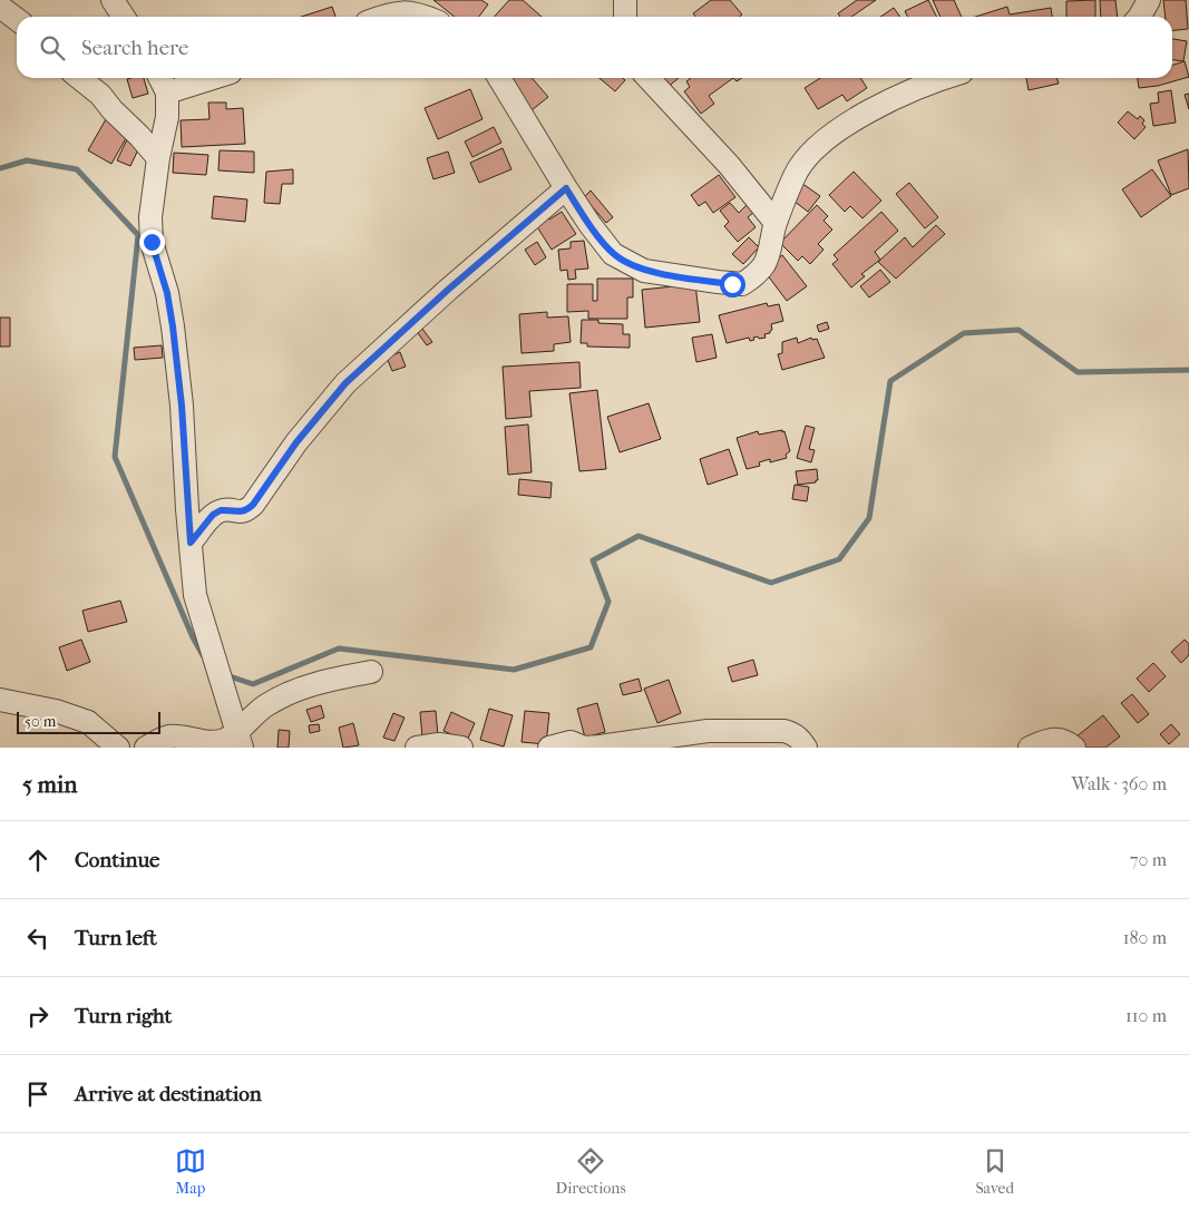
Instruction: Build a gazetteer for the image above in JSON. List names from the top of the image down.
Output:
{
  "scale_bar": "50 m",
  "page": {
    "search": "Search here",
    "scale": "50 m",
    "heading": ["5 min", "Walk · 360 m"],
    "list": [
      ["Continue", "70 m"],
      ["Turn left", "180 m"],
      ["Turn right", "110 m"],
      "Arrive at destination"
    ],
    "nav": ["Map", "Directions", "Saved"]
  }
}
